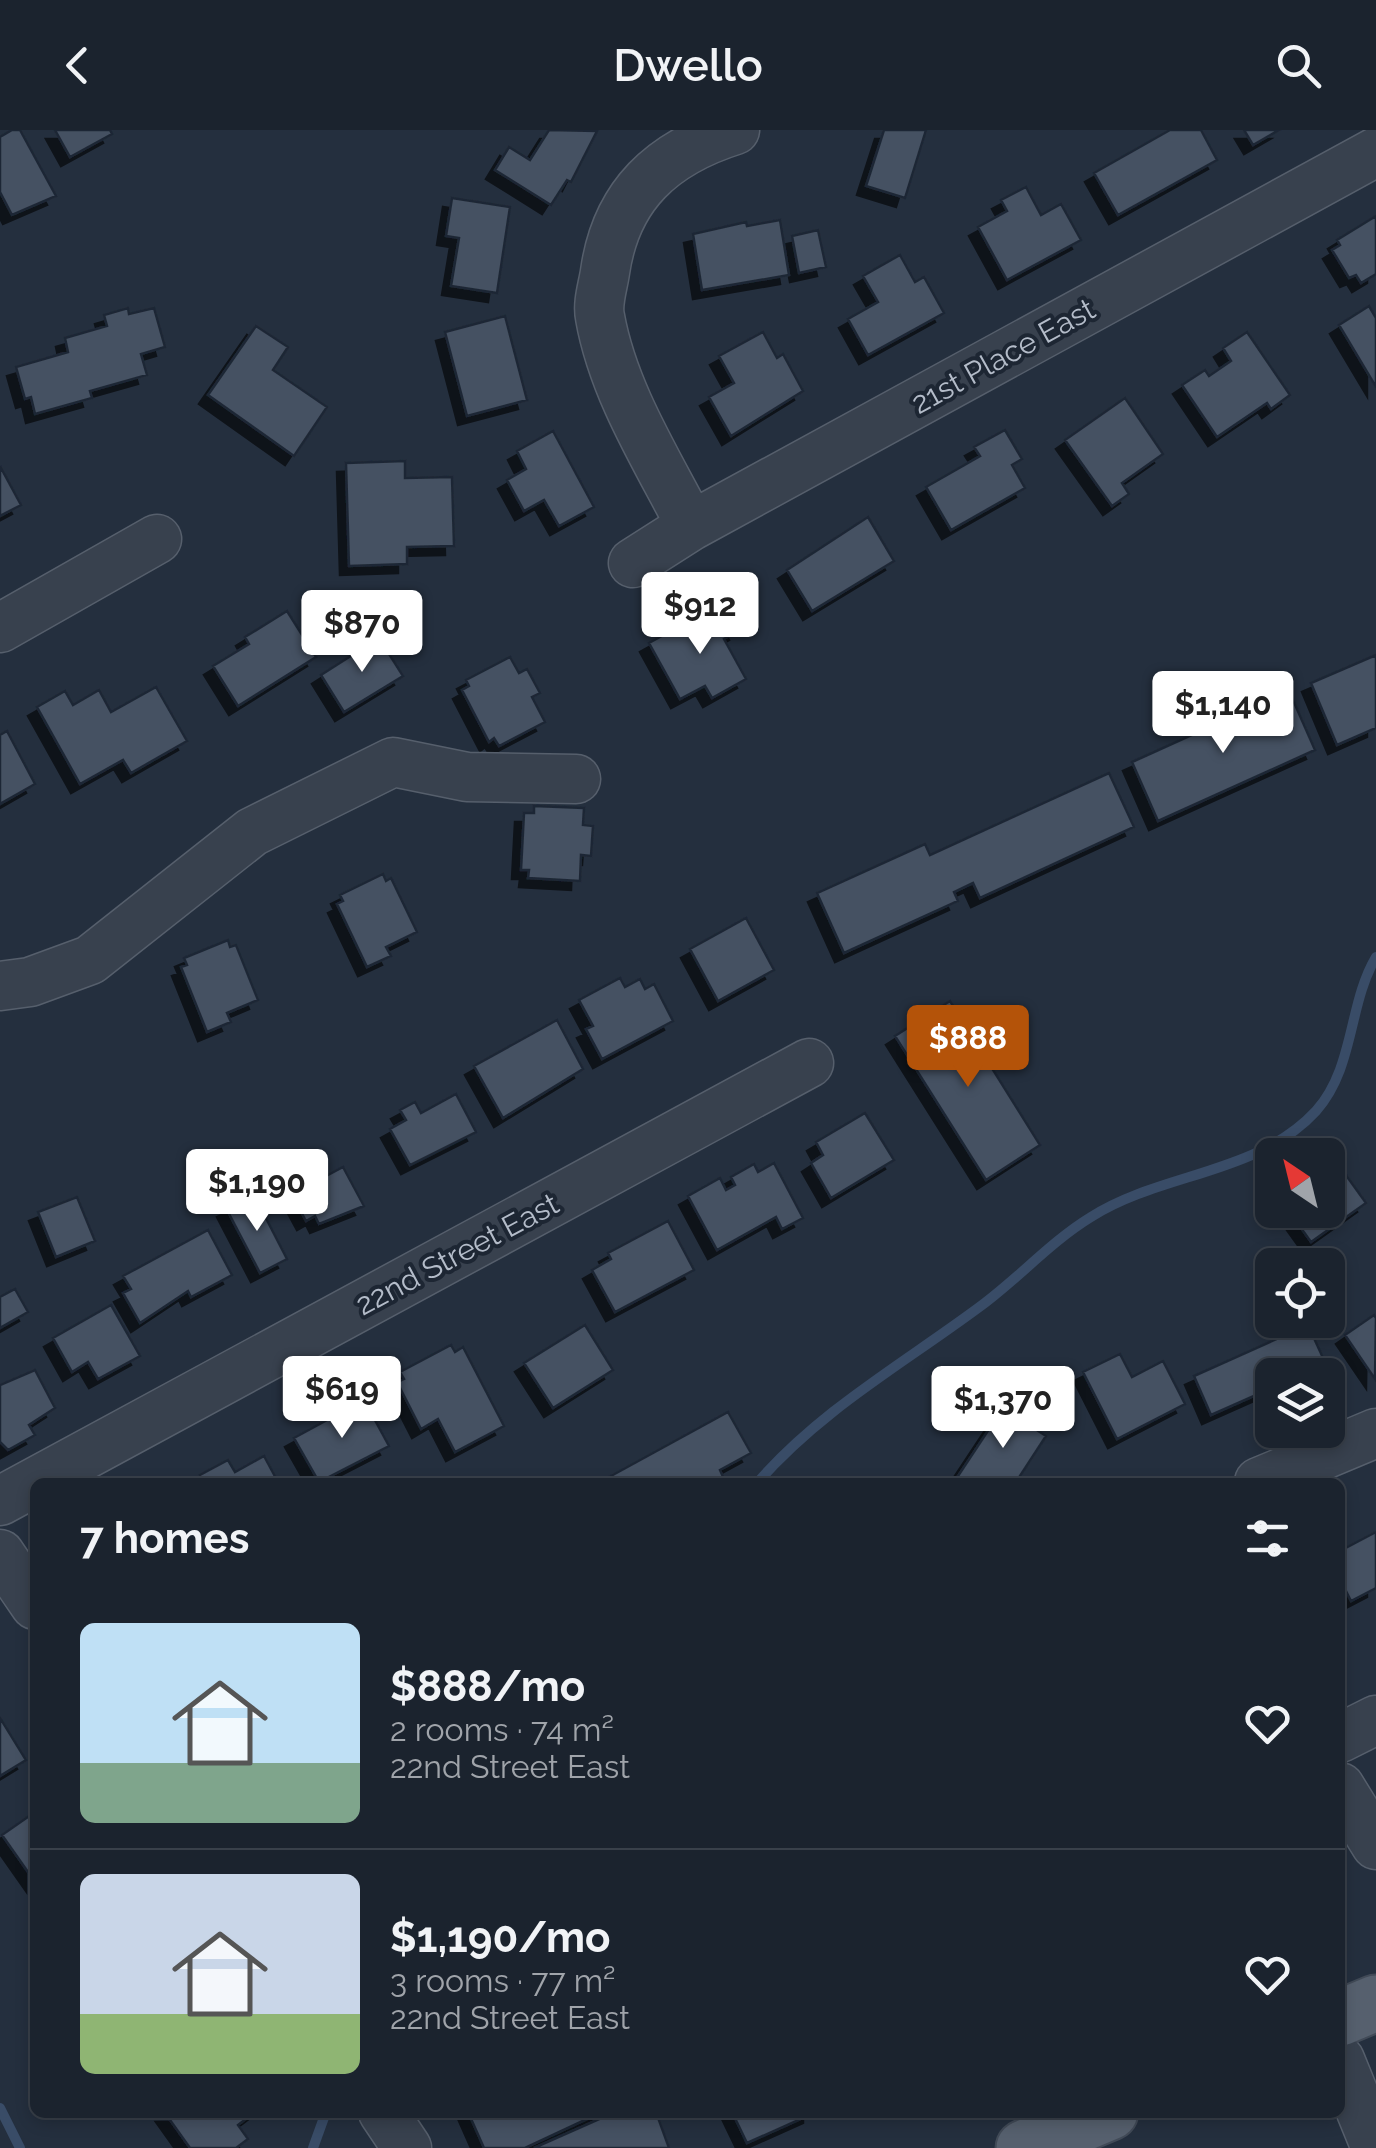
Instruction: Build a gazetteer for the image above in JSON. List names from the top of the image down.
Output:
{
  "streets": {
    "street": ["21st Place East", "22nd Street East"]
  },
  "north": "top left",
  "page": {
    "header": "Dwello",
    "price": [
      "$912",
      "$870",
      "$1,140",
      "$888",
      "$1,190",
      "$619",
      "$1,370"
    ],
    "heading": "7 homes",
    "list": [
      {
        "name": "$888/mo",
        "note": "2 rooms · 74 m² · 22nd Street East"
      },
      {
        "name": "$1,190/mo",
        "note": "3 rooms · 77 m² · 22nd Street East"
      }
    ]
  }
}
